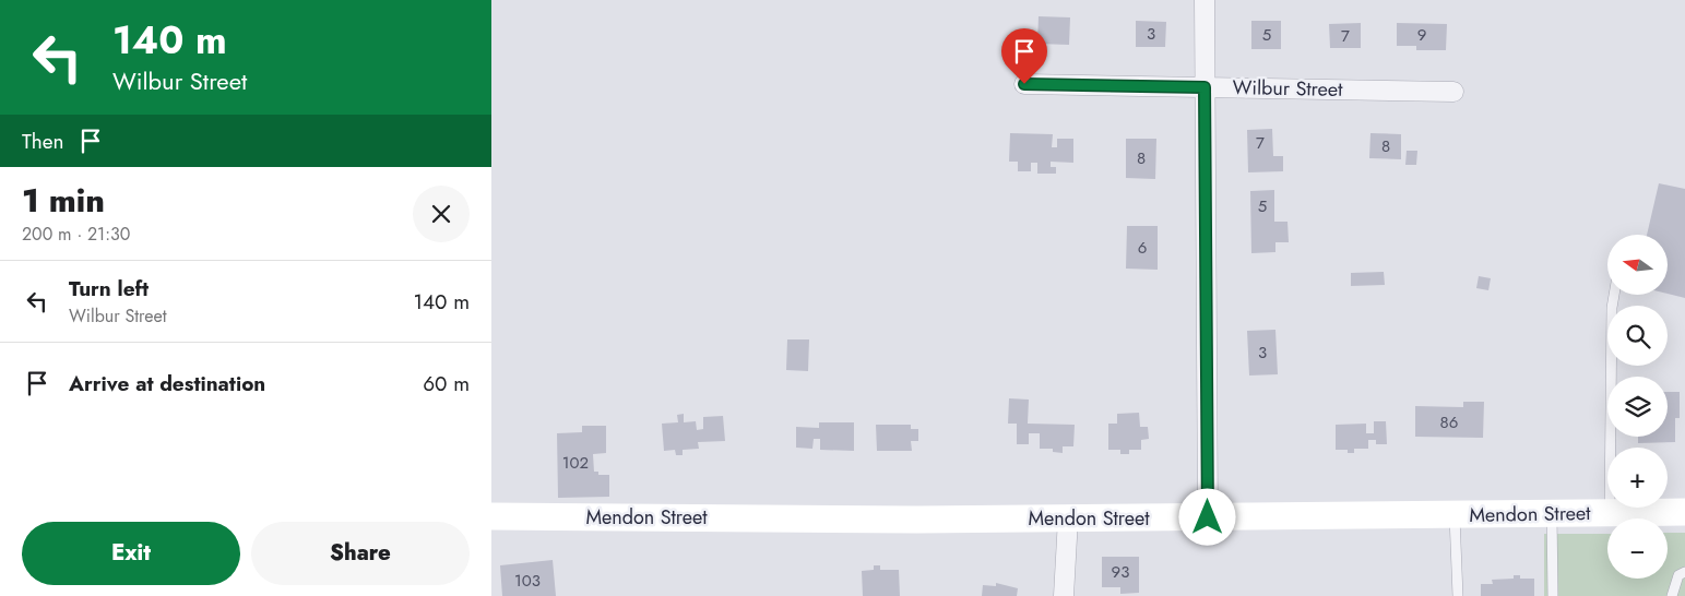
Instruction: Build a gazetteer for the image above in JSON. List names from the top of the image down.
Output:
{
  "streets": {
    "street": ["Wilbur Street", "Mendon Street"]
  },
  "house_numbers": [
    "3",
    "5",
    "9",
    "7",
    "7",
    "8",
    "8",
    "5",
    "6",
    "3",
    "86",
    "102",
    "93",
    "103"
  ],
  "north": "left",
  "page": {
    "turn": ["140 m", "Wilbur Street"],
    "then": "Then",
    "heading": ["1 min", "200 m · 21:30"],
    "map_buttons": ["+", "−"],
    "list": [
      {
        "name": "Turn left",
        "note": "Wilbur Street",
        "value": "140 m"
      },
      {
        "name": "Arrive at destination",
        "value": "60 m"
      }
    ],
    "buttons": ["Exit", "Share"]
  }
}
